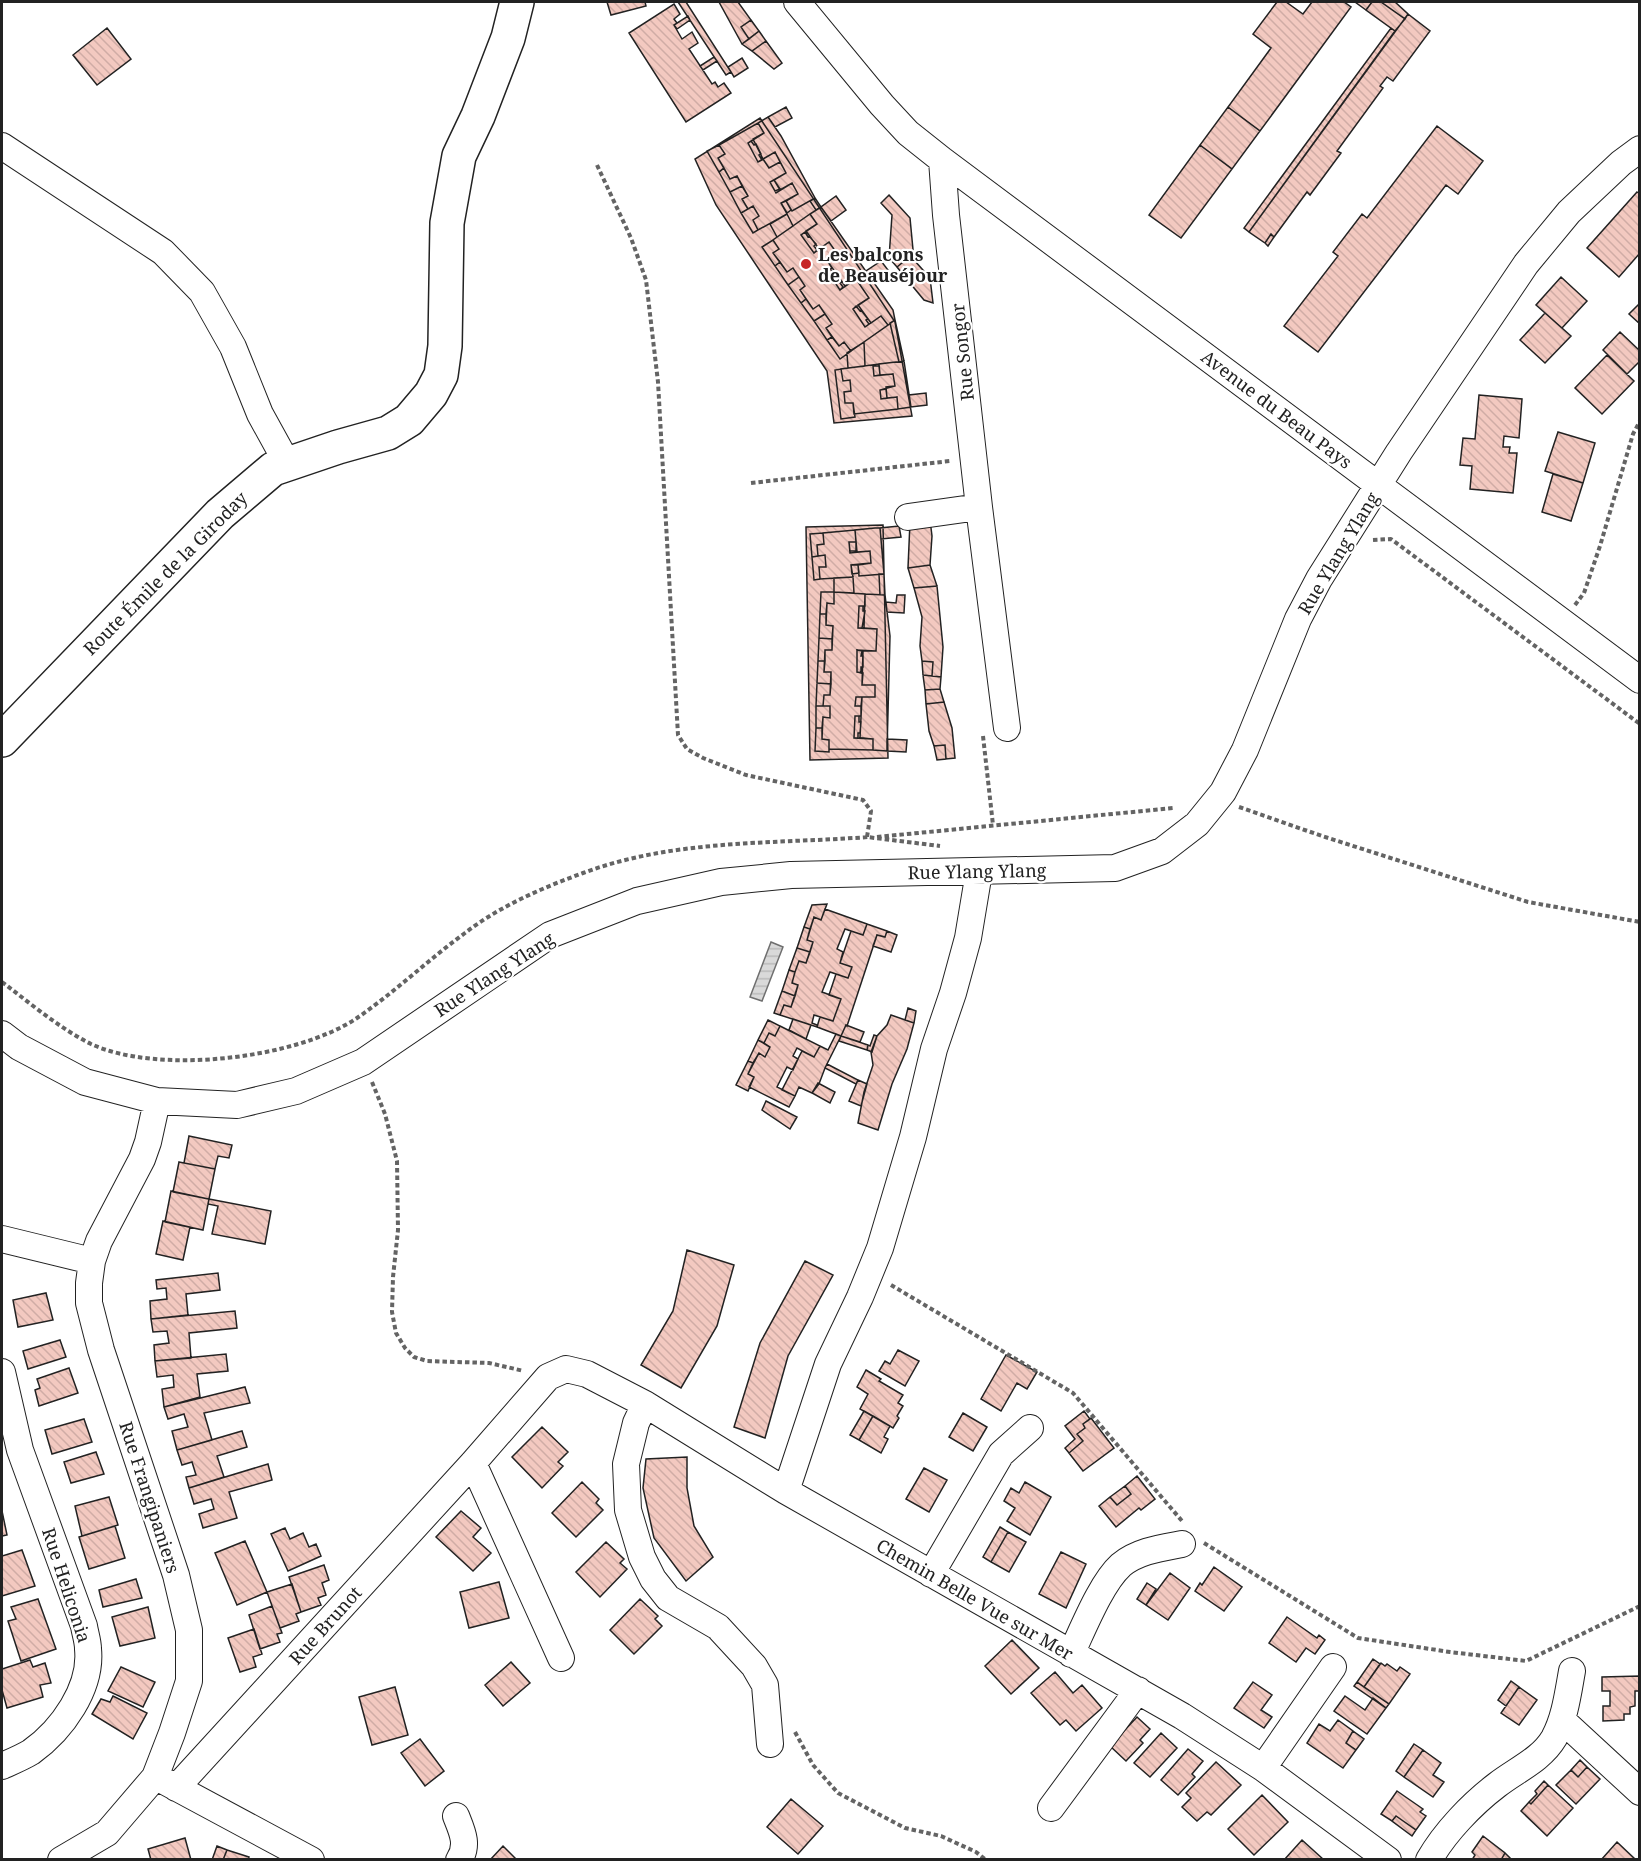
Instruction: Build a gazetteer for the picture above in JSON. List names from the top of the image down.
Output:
{
  "streets": {
    "main road": ["Route Émile de la Giroday"],
    "street": [
      "Rue Songor",
      "Avenue du Beau Pays",
      "Rue Ylang Ylang",
      "Rue Frangipaniers",
      "Rue Heliconia",
      "Chemin Belle Vue sur Mer",
      "Rue Brunot"
    ]
  },
  "crossings": [
    ["Rue Songor", "Avenue du Beau Pays"],
    ["Avenue du Beau Pays", "Rue Ylang Ylang"],
    ["Rue Ylang Ylang", "Rue Frangipaniers"],
    ["Rue Frangipaniers", "Rue Brunot"],
    ["Chemin Belle Vue sur Mer", "Rue Brunot"]
  ],
  "places": ["Les balcons de Beauséjour"]
}
